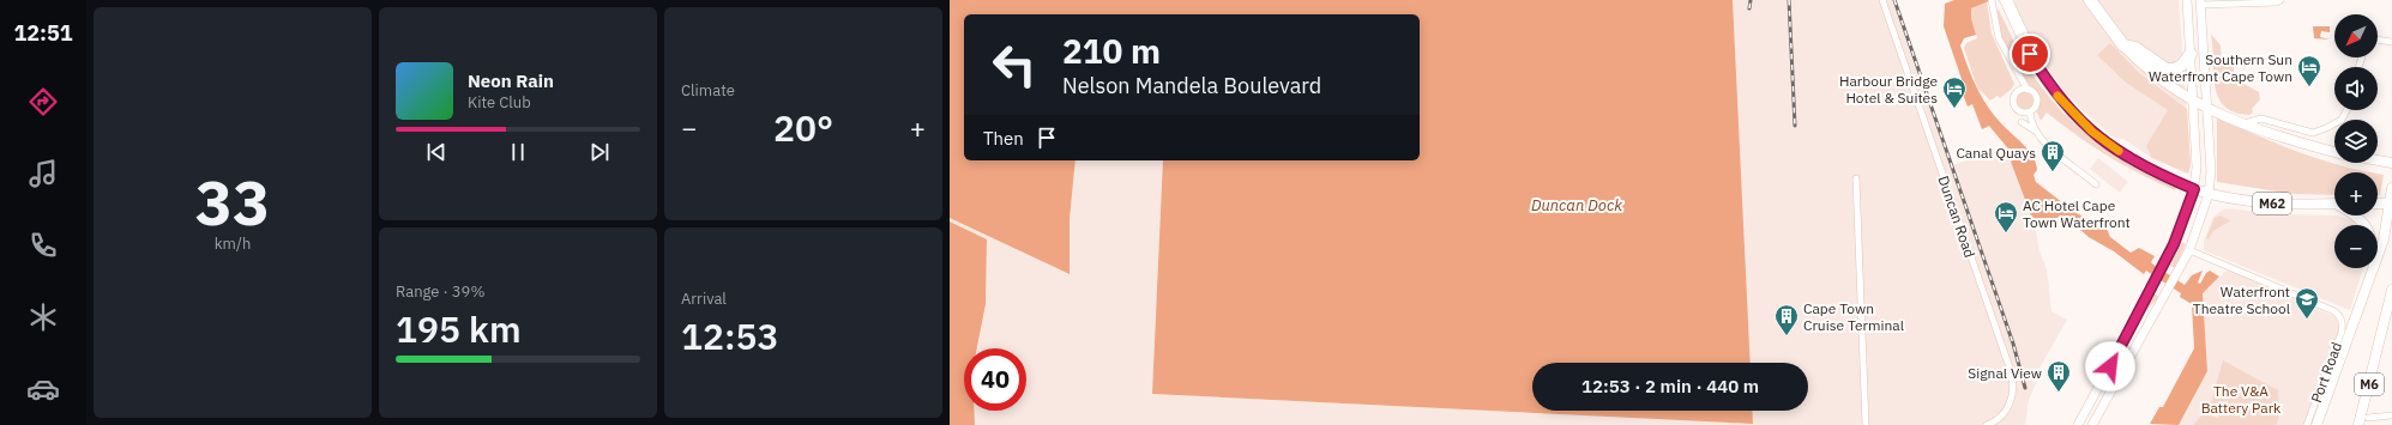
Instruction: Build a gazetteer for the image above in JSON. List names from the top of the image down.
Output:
{
  "streets": {
    "main road": ["M62", "M6"],
    "street": ["Duncan Road", "Port Road"]
  },
  "water": ["Duncan Dock"],
  "parks": ["The V&A Battery Park"],
  "places": {
    "hotel": ["Southern Sun Waterfront Cape Town", "Harbour Bridge Hotel & Suites", "AC Hotel Cape Town Waterfront"],
    "building": ["Canal Quays", "Cape Town Cruise Terminal", "Signal View"],
    "school or university": ["Waterfront Theatre School"]
  },
  "north": "bottom left",
  "page": {
    "tabs": "12:51",
    "tile": [
      ["33", "km/h"],
      "Climate",
      ["Range · 39%", "195 km"],
      ["Arrival", "12:53"]
    ],
    "map_buttons": ["+", "−"],
    "turn": ["210 m", "Nelson Mandela Boulevard"],
    "song": ["Neon Rain", "Kite Club"],
    "heat": ["−", "20°", "+"],
    "then": "Then",
    "limit": "40",
    "trip": "12:53 · 2 min · 440 m"
  }
}
